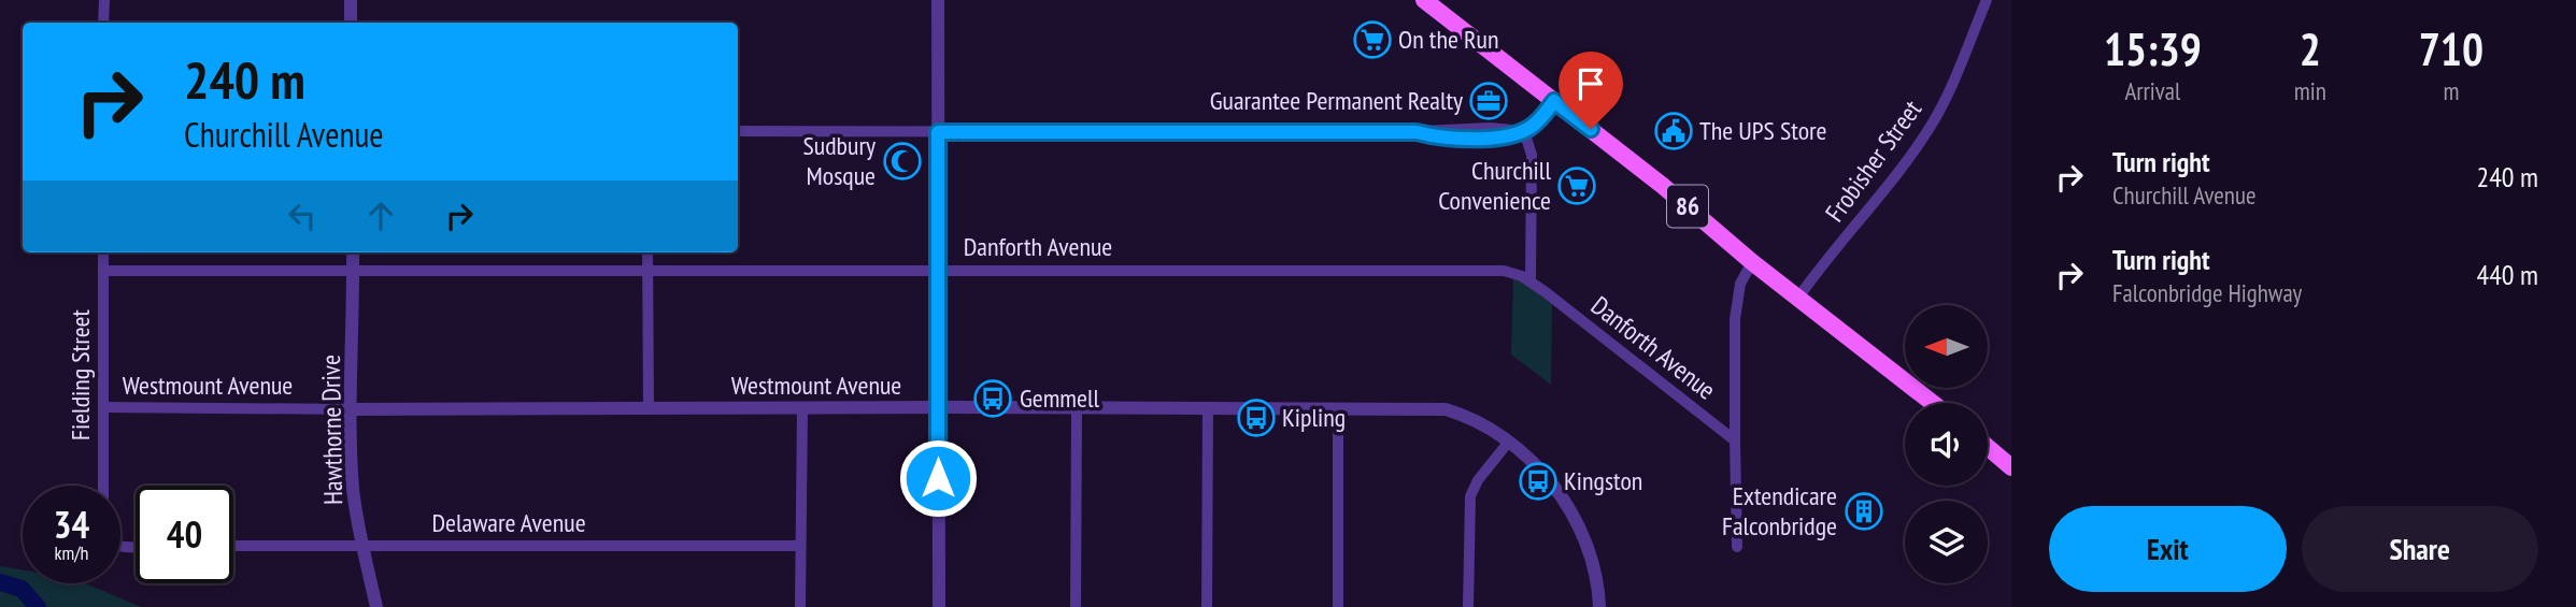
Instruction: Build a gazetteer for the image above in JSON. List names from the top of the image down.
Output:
{
  "streets": {
    "main road": ["86"],
    "street": [
      "Frobisher Street",
      "Danforth Avenue",
      "Fielding Street",
      "Westmount Avenue",
      "Hawthorne Drive",
      "Delaware Avenue"
    ]
  },
  "crossings": [
    ["Frobisher Street", "86"],
    ["Danforth Avenue", "Fielding Street"],
    ["Danforth Avenue", "Hawthorne Drive"],
    ["Fielding Street", "Westmount Avenue"],
    ["Westmount Avenue", "Hawthorne Drive"],
    ["Hawthorne Drive", "Delaware Avenue"]
  ],
  "places": {
    "supermarket": ["On the Run", "Churchill Convenience"],
    "office": ["Guarantee Permanent Realty"],
    "public building": ["The UPS Store"],
    "mosque": ["Sudbury Mosque"],
    "bus stop": ["Gemmell", "Kipling", "Kingston"],
    "building": ["Extendicare Falconbridge"]
  },
  "north": "left",
  "page": {
    "eta": [
      "15:39",
      "Arrival",
      "2",
      "min",
      "710",
      "m"
    ],
    "turn": ["240 m", "Churchill Avenue"],
    "list": [
      {
        "name": "Turn right",
        "note": "Churchill Avenue",
        "value": "240 m"
      },
      {
        "name": "Turn right",
        "note": "Falconbridge Highway",
        "value": "440 m"
      }
    ],
    "speed": "34 km/h",
    "limit": "40",
    "buttons": ["Exit", "Share"]
  }
}
